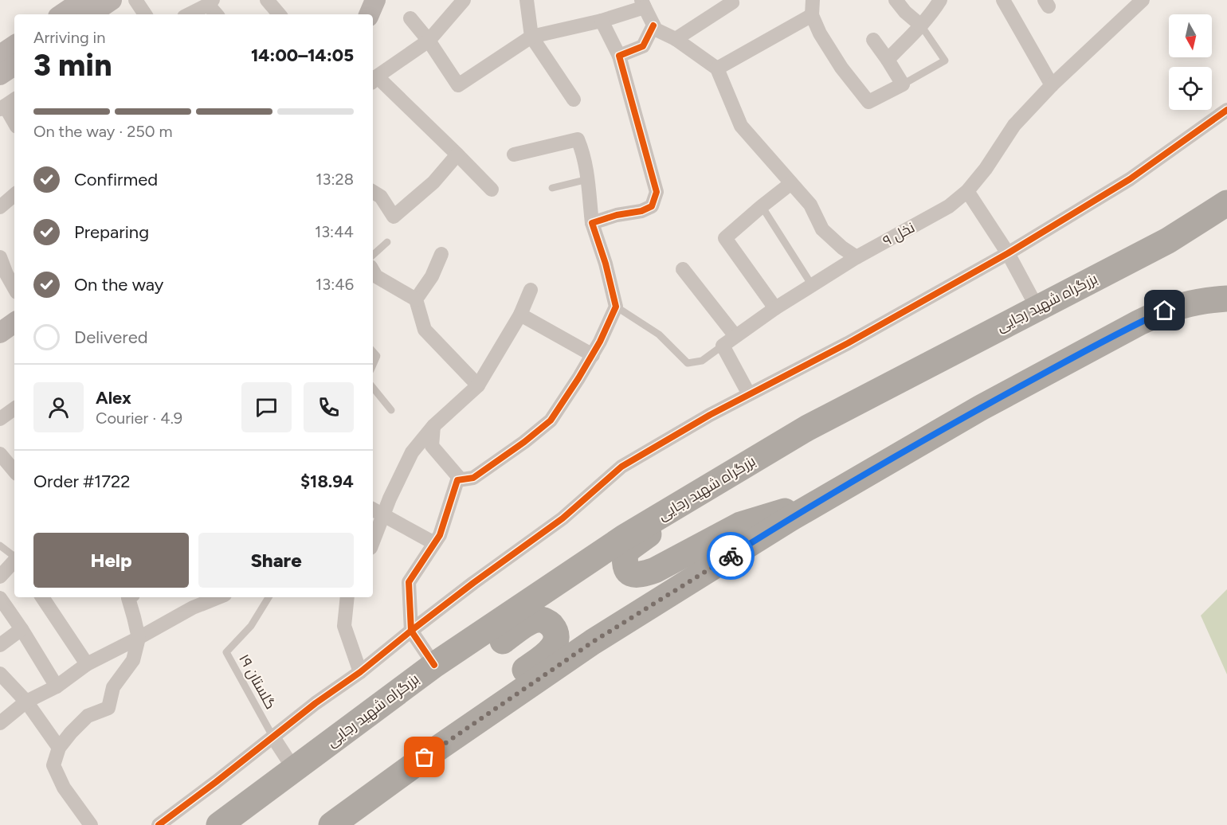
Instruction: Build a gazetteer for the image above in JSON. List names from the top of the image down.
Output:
{
  "streets": {
    "highway": ["بزرگراه شهید رجایی"],
    "street": ["نخل ۹"],
    "lane": ["گلستان ۱۹"]
  },
  "north": "bottom",
  "page": {
    "heading": ["3 min", "Arriving in", "14:00–14:05"],
    "panel": [
      "Alex",
      "Courier · 4.9",
      "Order #1722",
      "$18.94"
    ],
    "bar": "On the way · 250 m",
    "list": [
      ["Confirmed", "13:28"],
      ["Preparing", "13:44"],
      ["On the way", "13:46"],
      "Delivered"
    ],
    "buttons": ["Help", "Share"]
  }
}
